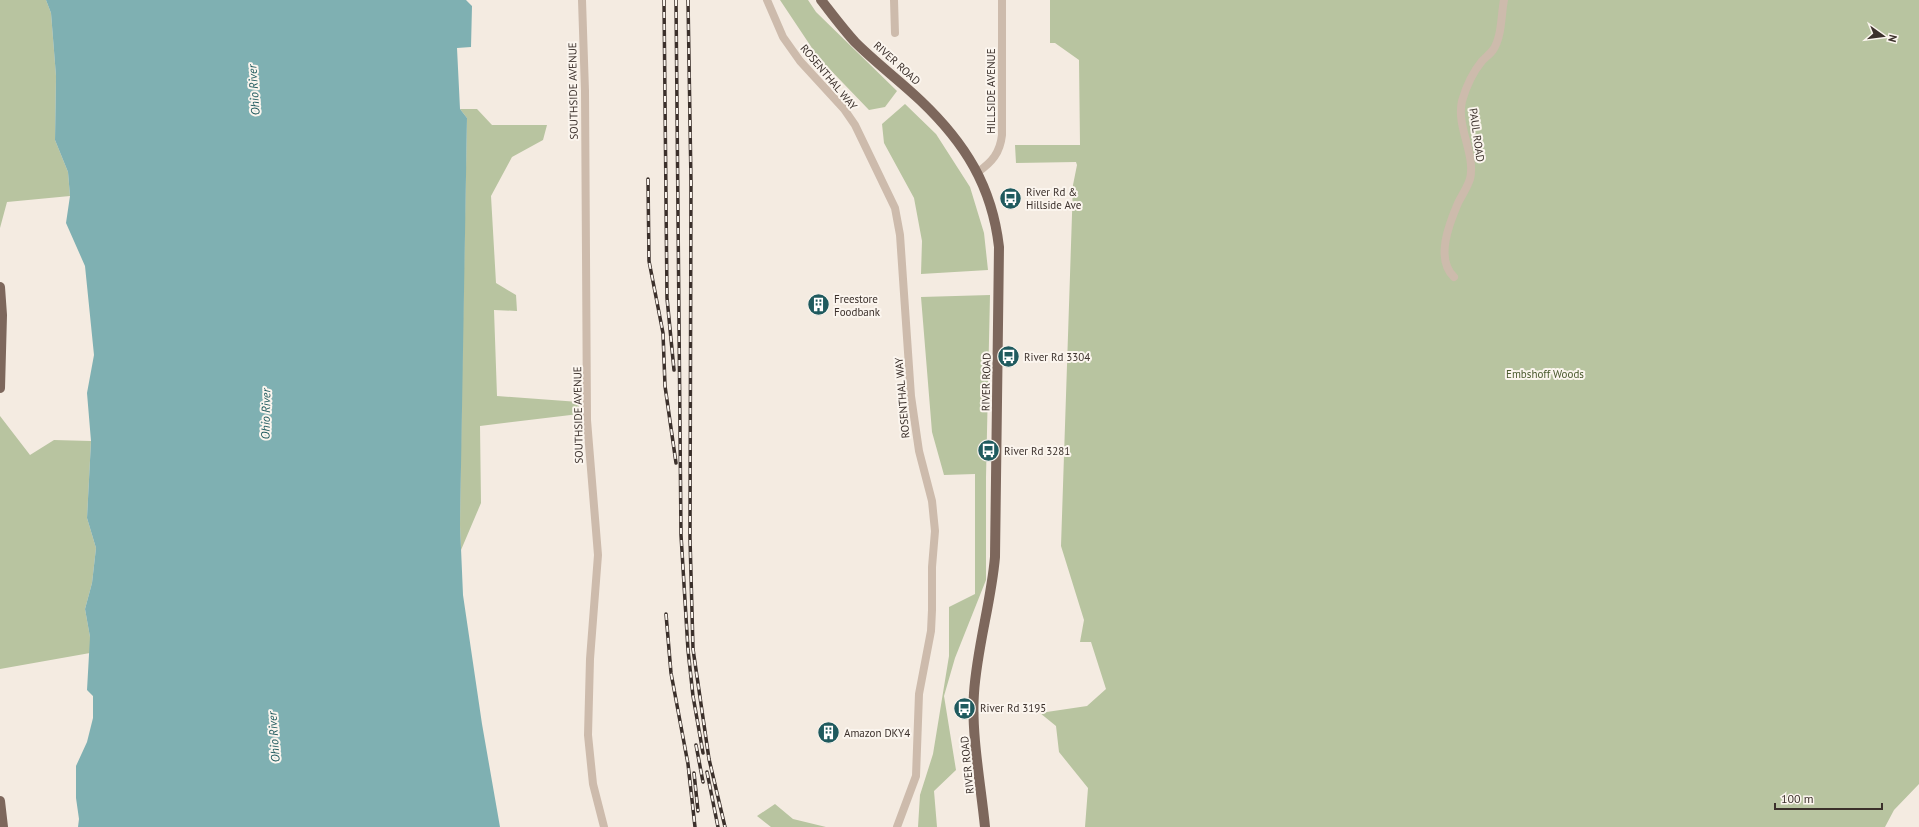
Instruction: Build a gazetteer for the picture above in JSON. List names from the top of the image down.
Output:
{
  "streets": {
    "main road": ["RIVER ROAD"],
    "street": [
      "ROSENTHAL WAY",
      "SOUTHSIDE AVENUE",
      "HILLSIDE AVENUE",
      "PAUL ROAD"
    ]
  },
  "crossings": [
    ["RIVER ROAD", "HILLSIDE AVENUE"]
  ],
  "water": ["Ohio River"],
  "parks": ["Embshoff Woods"],
  "places": {
    "bus stop": [
      "River Rd & Hillside Ave",
      "River Rd 3304",
      "River Rd 3281",
      "River Rd 3195"
    ],
    "building": ["Freestore Foodbank", "Amazon DKY4"]
  },
  "scale_bar": "100 m",
  "north": "right"
}
